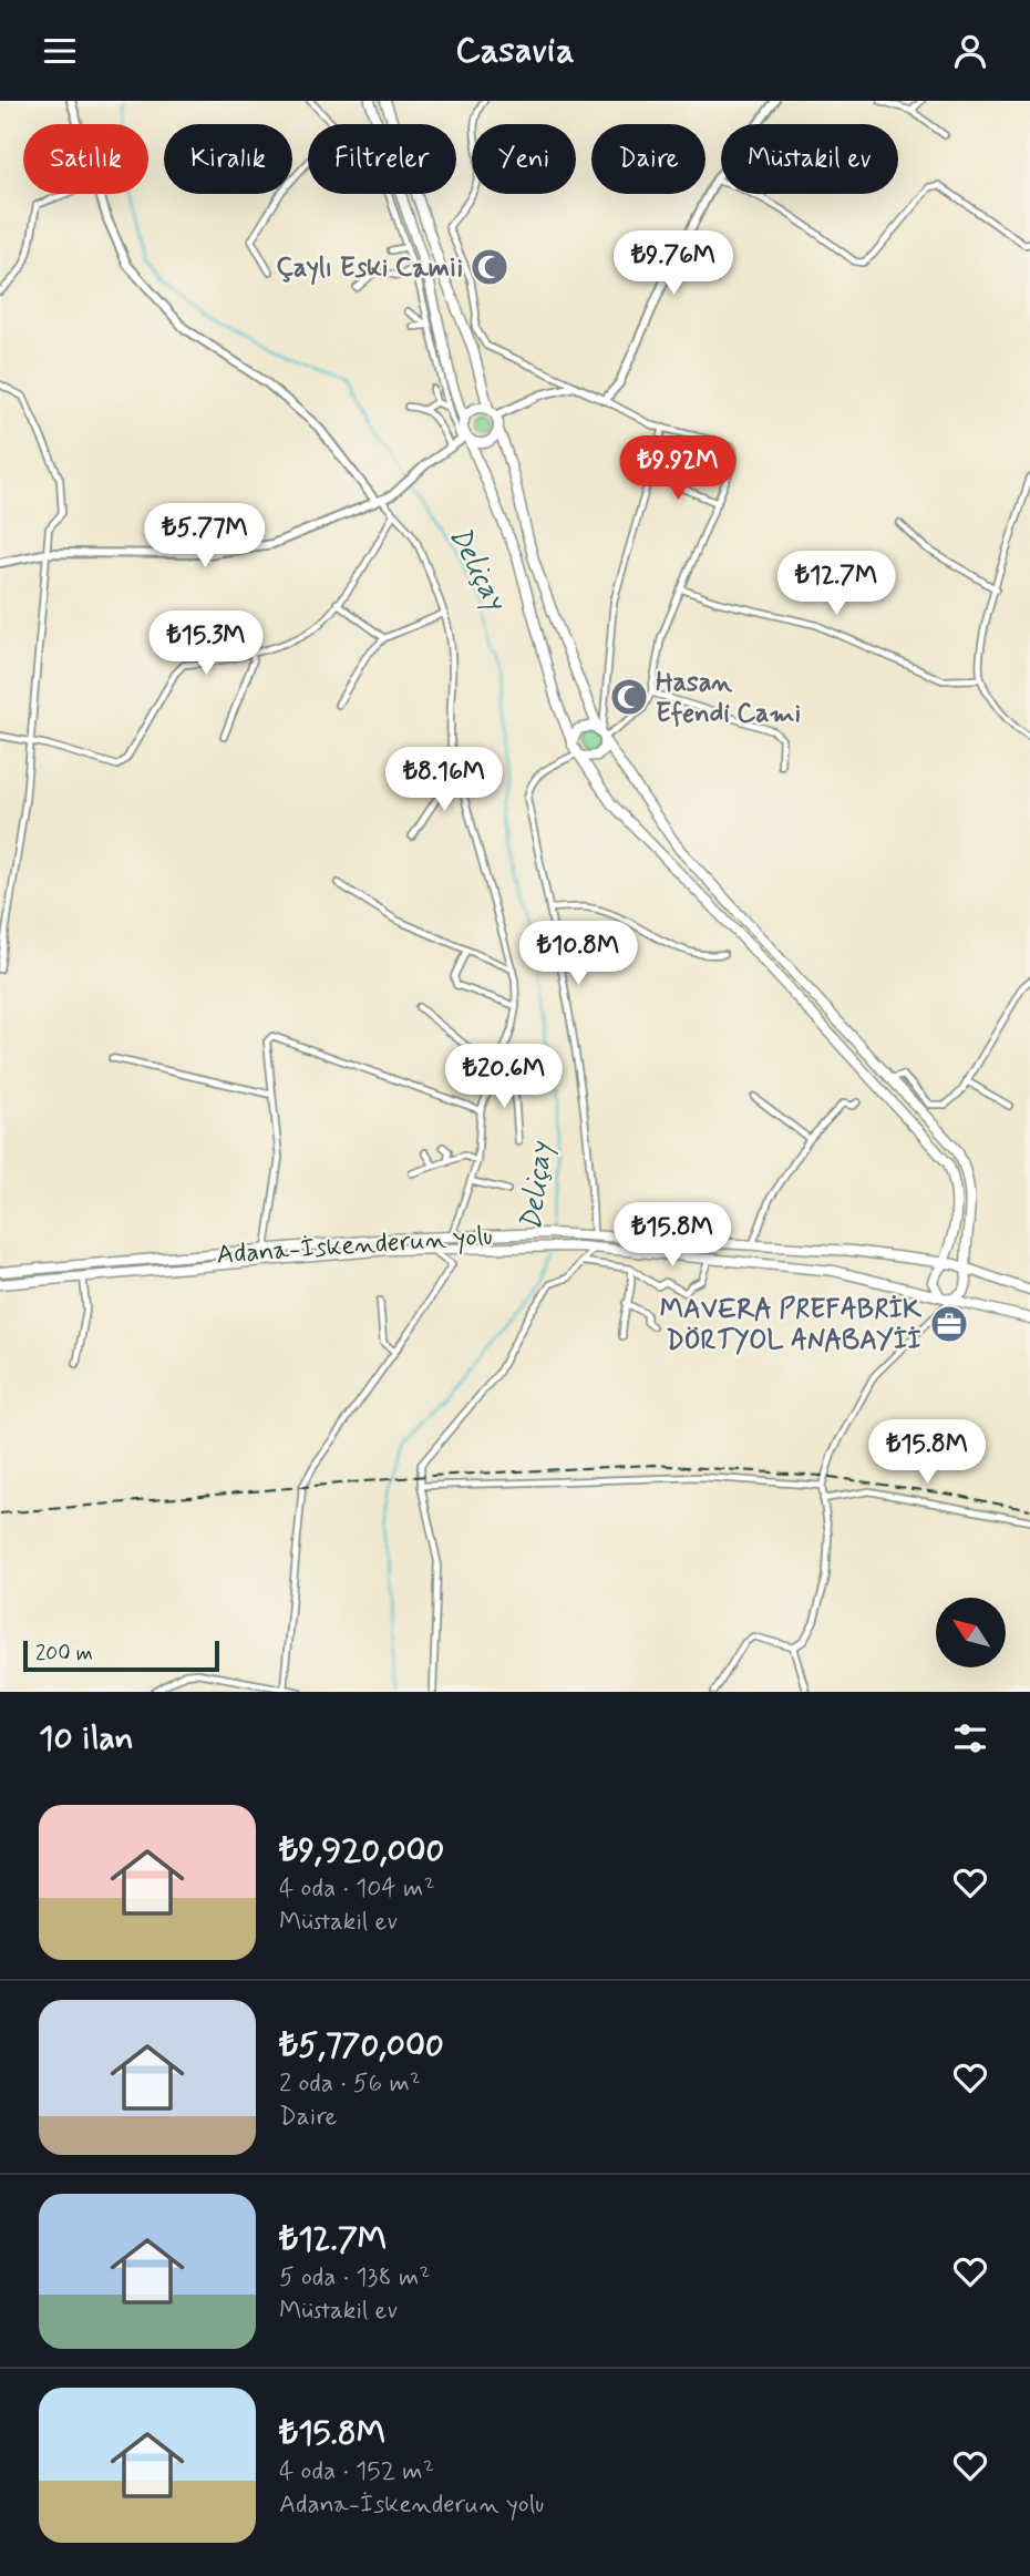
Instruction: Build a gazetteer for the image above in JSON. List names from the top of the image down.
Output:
{
  "streets": {
    "highway": ["Adana-İskenderun yolu"]
  },
  "water": ["Deliçay"],
  "places": {
    "mosque": ["Çaylı Eski Camii", "Hasan Efendi Cami"],
    "office": ["MAVERA PREFABRİK DÖRTYOL ANABAYİİ"]
  },
  "scale_bar": "200 m",
  "north": "top left",
  "page": {
    "header": "Casavia",
    "chip": [
      "Satılık",
      "Kiralık",
      "Filtreler",
      "Yeni",
      "Daire",
      "Müstakil ev"
    ],
    "price": [
      "₺9.76M",
      "₺9.92M",
      "₺5.77M",
      "₺12.7M",
      "₺15.3M",
      "₺8.16M",
      "₺10.8M",
      "₺20.6M",
      "₺15.8M",
      "₺15.8M"
    ],
    "scale": "200 m",
    "heading": "10 ilan",
    "list": [
      {
        "name": "₺9,920,000",
        "note": "4 oda · 104 m² · Müstakil ev"
      },
      {
        "name": "₺5,770,000",
        "note": "2 oda · 56 m² · Daire"
      },
      {
        "name": "₺12.7M",
        "note": "5 oda · 138 m² · Müstakil ev"
      },
      {
        "name": "₺15.8M",
        "note": "4 oda · 152 m² · Adana-İskenderun yolu"
      }
    ]
  }
}
